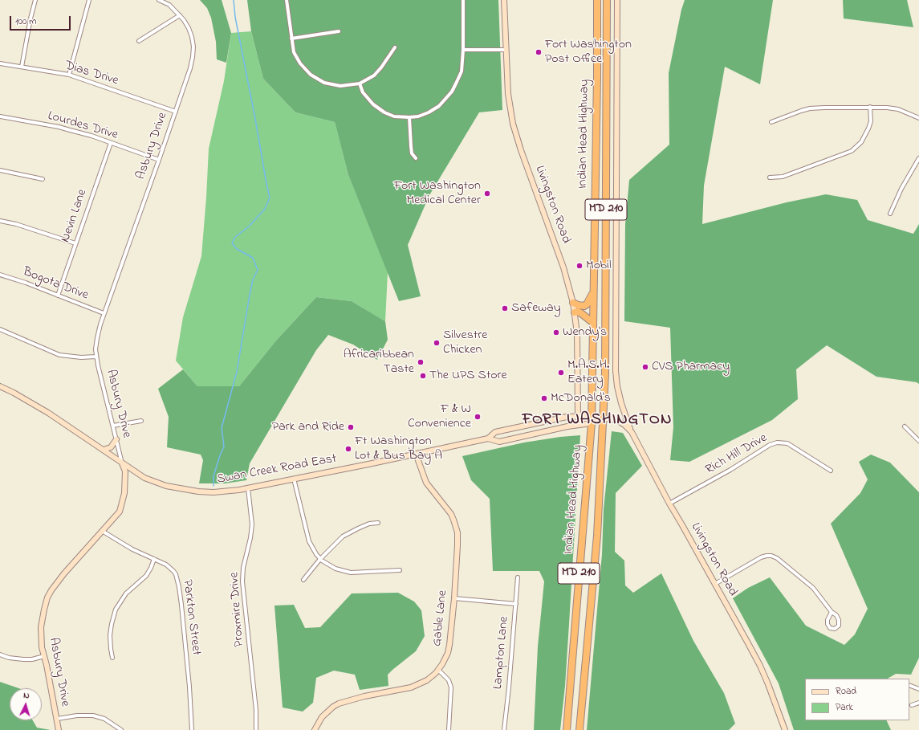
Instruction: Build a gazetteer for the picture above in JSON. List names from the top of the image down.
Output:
{
  "streets": {
    "highway": ["Indian Head Highway", "MD 210"],
    "main road": [
      "Asbury Drive",
      "Livingston Road",
      "Swan Creek Road East",
      "Gable Lane"
    ],
    "street": [
      "Dias Drive",
      "Lourdes Drive",
      "Nevin Lane",
      "Bogota Drive",
      "Rich Hill Drive",
      "Proxmire Drive",
      "Parkton Street",
      "Lampton Lane"
    ]
  },
  "crossings": [
    ["Dias Drive", "Asbury Drive"],
    ["Lourdes Drive", "Asbury Drive"],
    ["Lourdes Drive", "Nevin Lane"],
    ["Indian Head Highway", "Livingston Road"],
    ["Indian Head Highway", "Swan Creek Road East"],
    ["Asbury Drive", "Bogota Drive"],
    ["Asbury Drive", "Swan Creek Road East"],
    ["Asbury Drive", "Parkton Street"],
    ["Livingston Road", "Rich Hill Drive"],
    ["Livingston Road", "Swan Creek Road East"],
    ["Nevin Lane", "Bogota Drive"],
    ["Swan Creek Road East", "Proxmire Drive"],
    ["Swan Creek Road East", "Gable Lane"]
  ],
  "districts": ["FORT WASHINGTON"],
  "places": [
    "Fort Washington Post Office",
    "Fort Washington Medical Center",
    "Mobil",
    "Safeway",
    "Wendy's",
    "Silvestre Chicken",
    "Africaribbean Taste",
    "CVS Pharmacy",
    "M.A.S.H. Eatery",
    "The UPS Store",
    "McDonald's",
    "F & W Convenience",
    "Park and Ride",
    "Ft Washington Lot & Bus Bay A"
  ],
  "legend": ["Road", "Park"],
  "scale_bar": "100 m",
  "north": "top"
}
